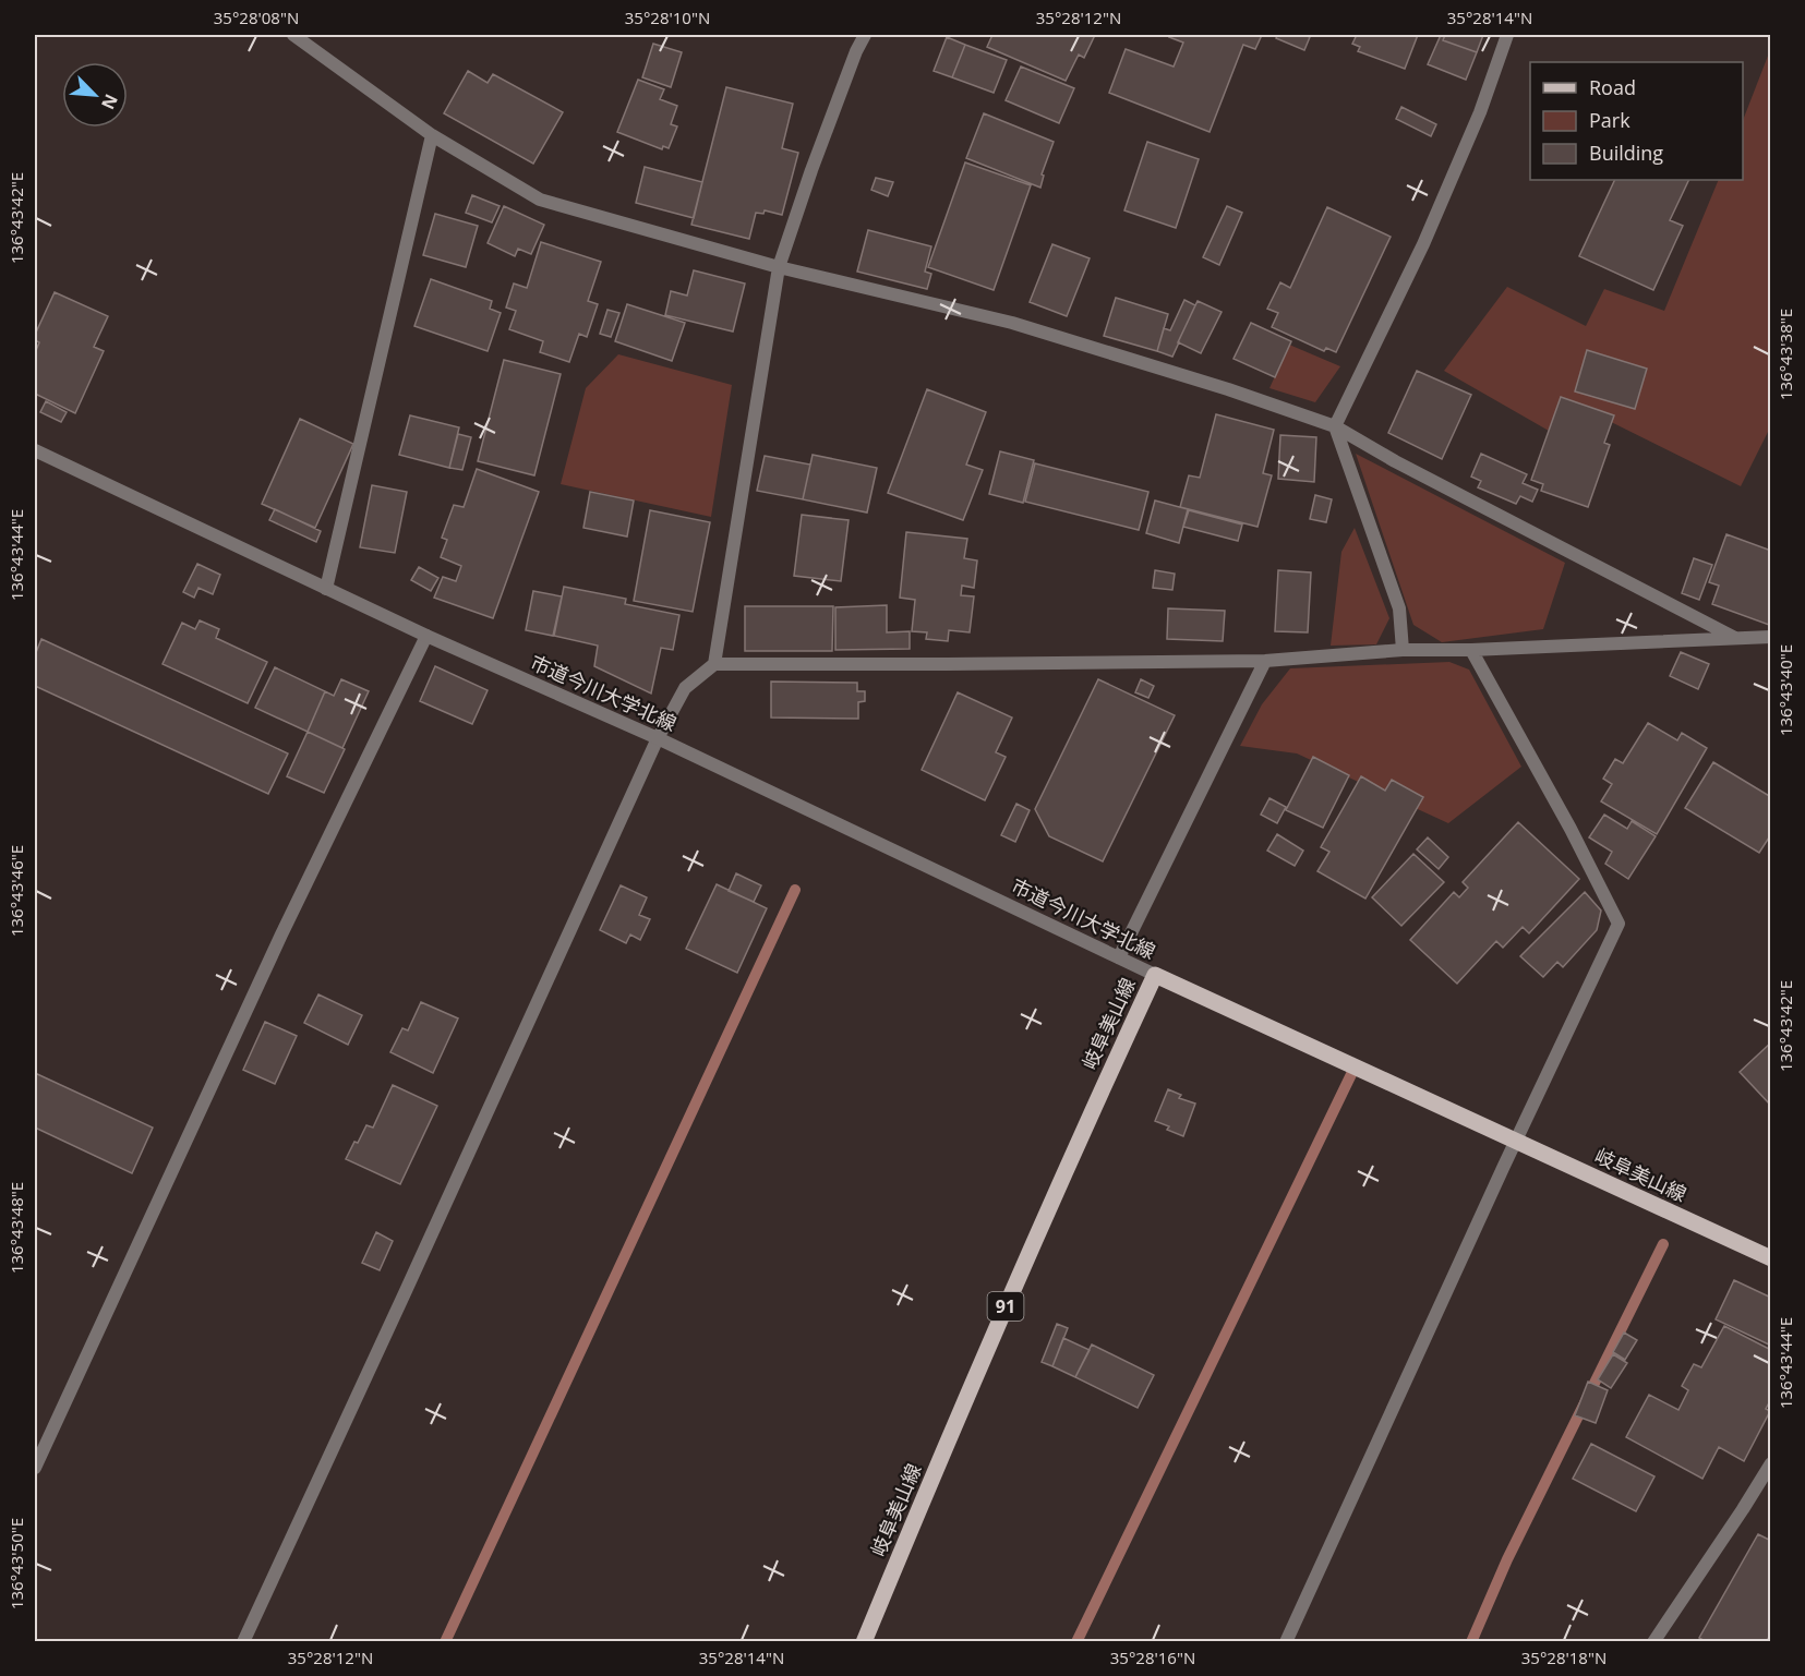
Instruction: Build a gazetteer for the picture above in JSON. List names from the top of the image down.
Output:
{
  "streets": {
    "main road": ["岐阜美山線", "91"],
    "street": ["市道今川大学北線"]
  },
  "crossings": [
    ["市道今川大学北線", "岐阜美山線"]
  ],
  "legend": ["Road", "Park", "Building"],
  "north": "bottom right",
  "coordinates": [
    "35°28'08\"N",
    "35°28'10\"N",
    "35°28'12\"N",
    "35°28'14\"N",
    "136°43'42\"E",
    "136°43'38\"E",
    "136°43'44\"E",
    "136°43'40\"E",
    "136°43'46\"E",
    "136°43'48\"E",
    "136°43'50\"E",
    "35°28'16\"N",
    "35°28'18\"N"
  ]
}
